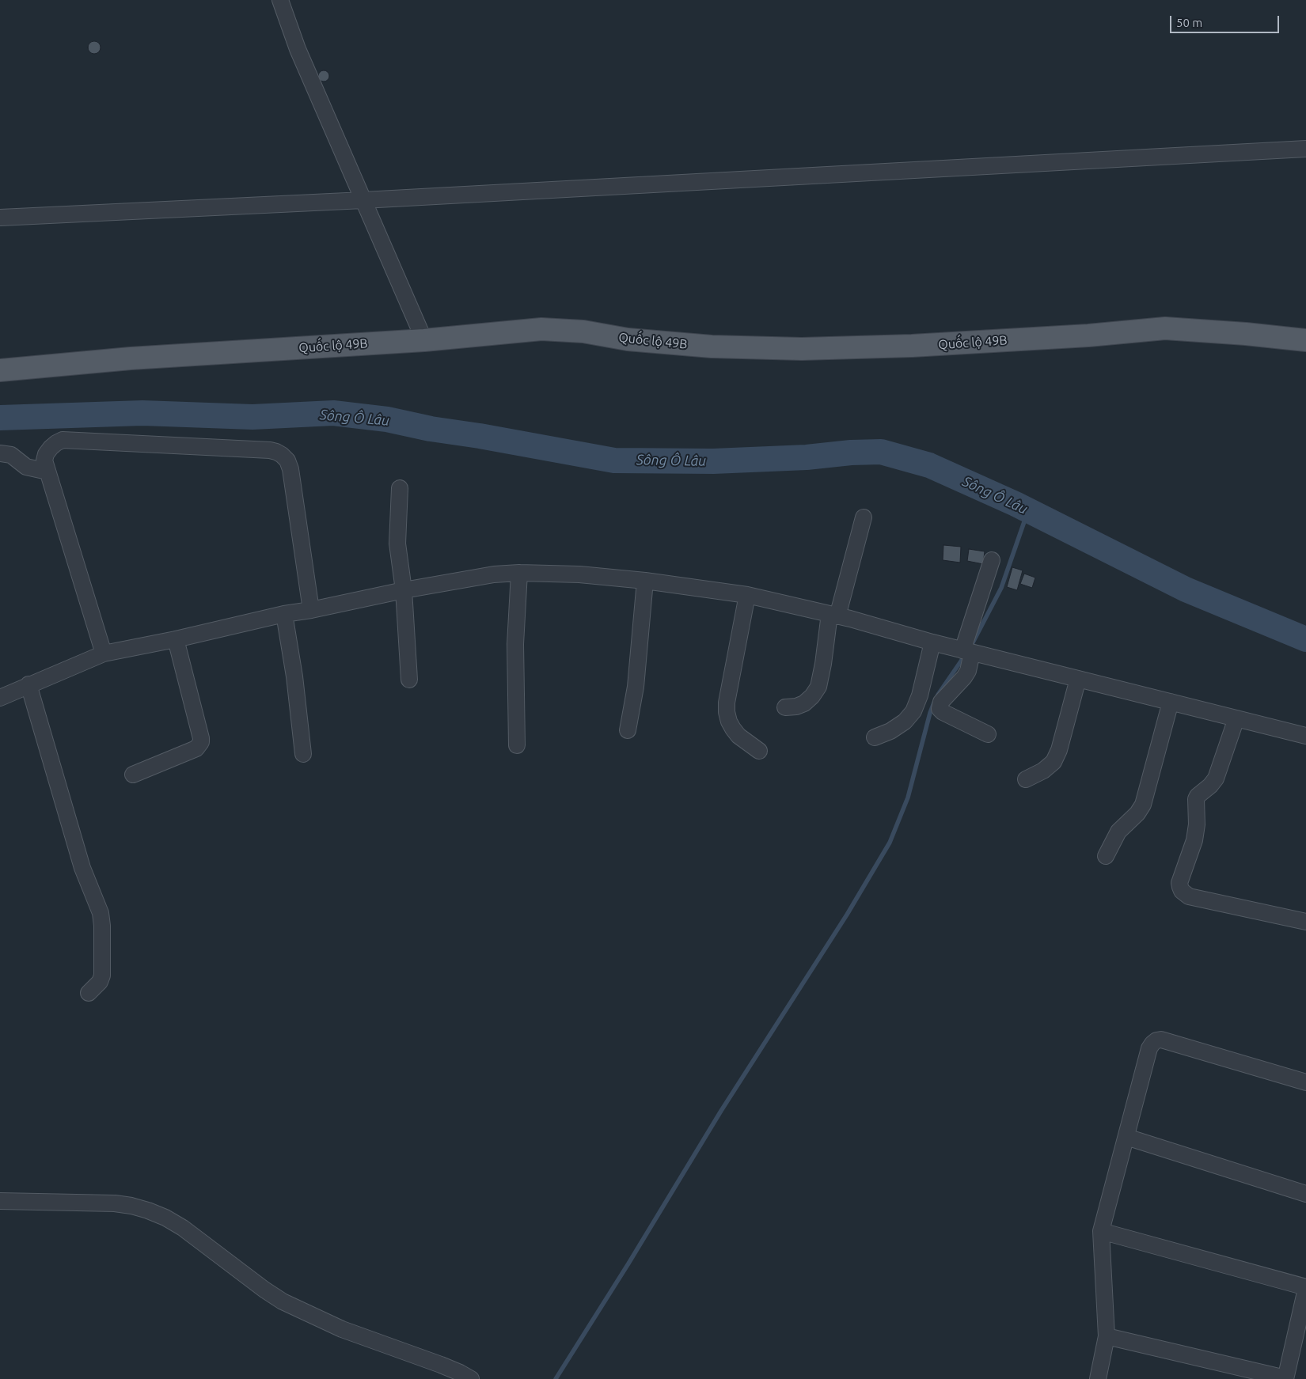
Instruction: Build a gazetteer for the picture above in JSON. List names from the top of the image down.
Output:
{
  "streets": {
    "main road": ["Quốc lộ 49B"]
  },
  "water": ["Sông Ô Lâu"],
  "scale_bar": "50 m"
}
